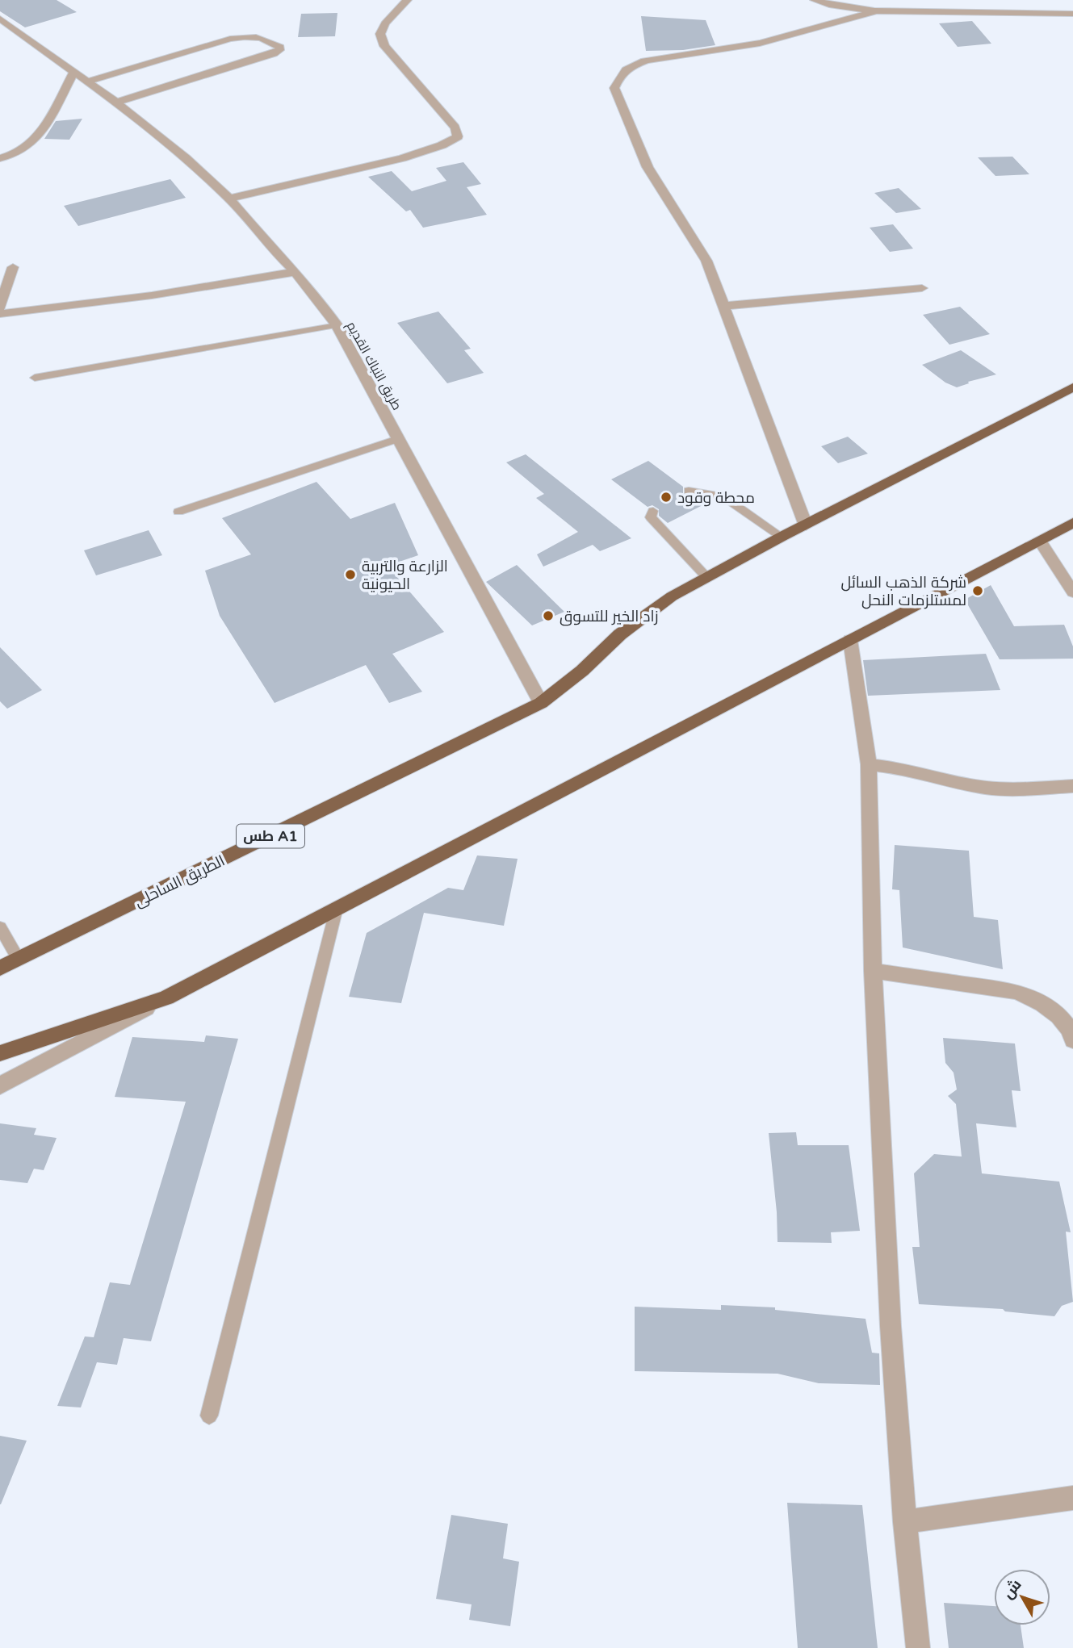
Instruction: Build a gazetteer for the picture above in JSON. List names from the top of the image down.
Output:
{
  "streets": {
    "highway": ["طس A1", "الطريق الساحلى"],
    "street": ["طريق النباك القديم"]
  },
  "crossings": [
    ["طريق النباك القديم", "الطريق الساحلى"]
  ],
  "places": [
    "محطة وقود",
    "الزارعة والتربية الحيونية",
    "شركة الذهب السائل لمستلزمات النحل",
    "زاد الخير للتسوق"
  ],
  "north": "top left"
}
